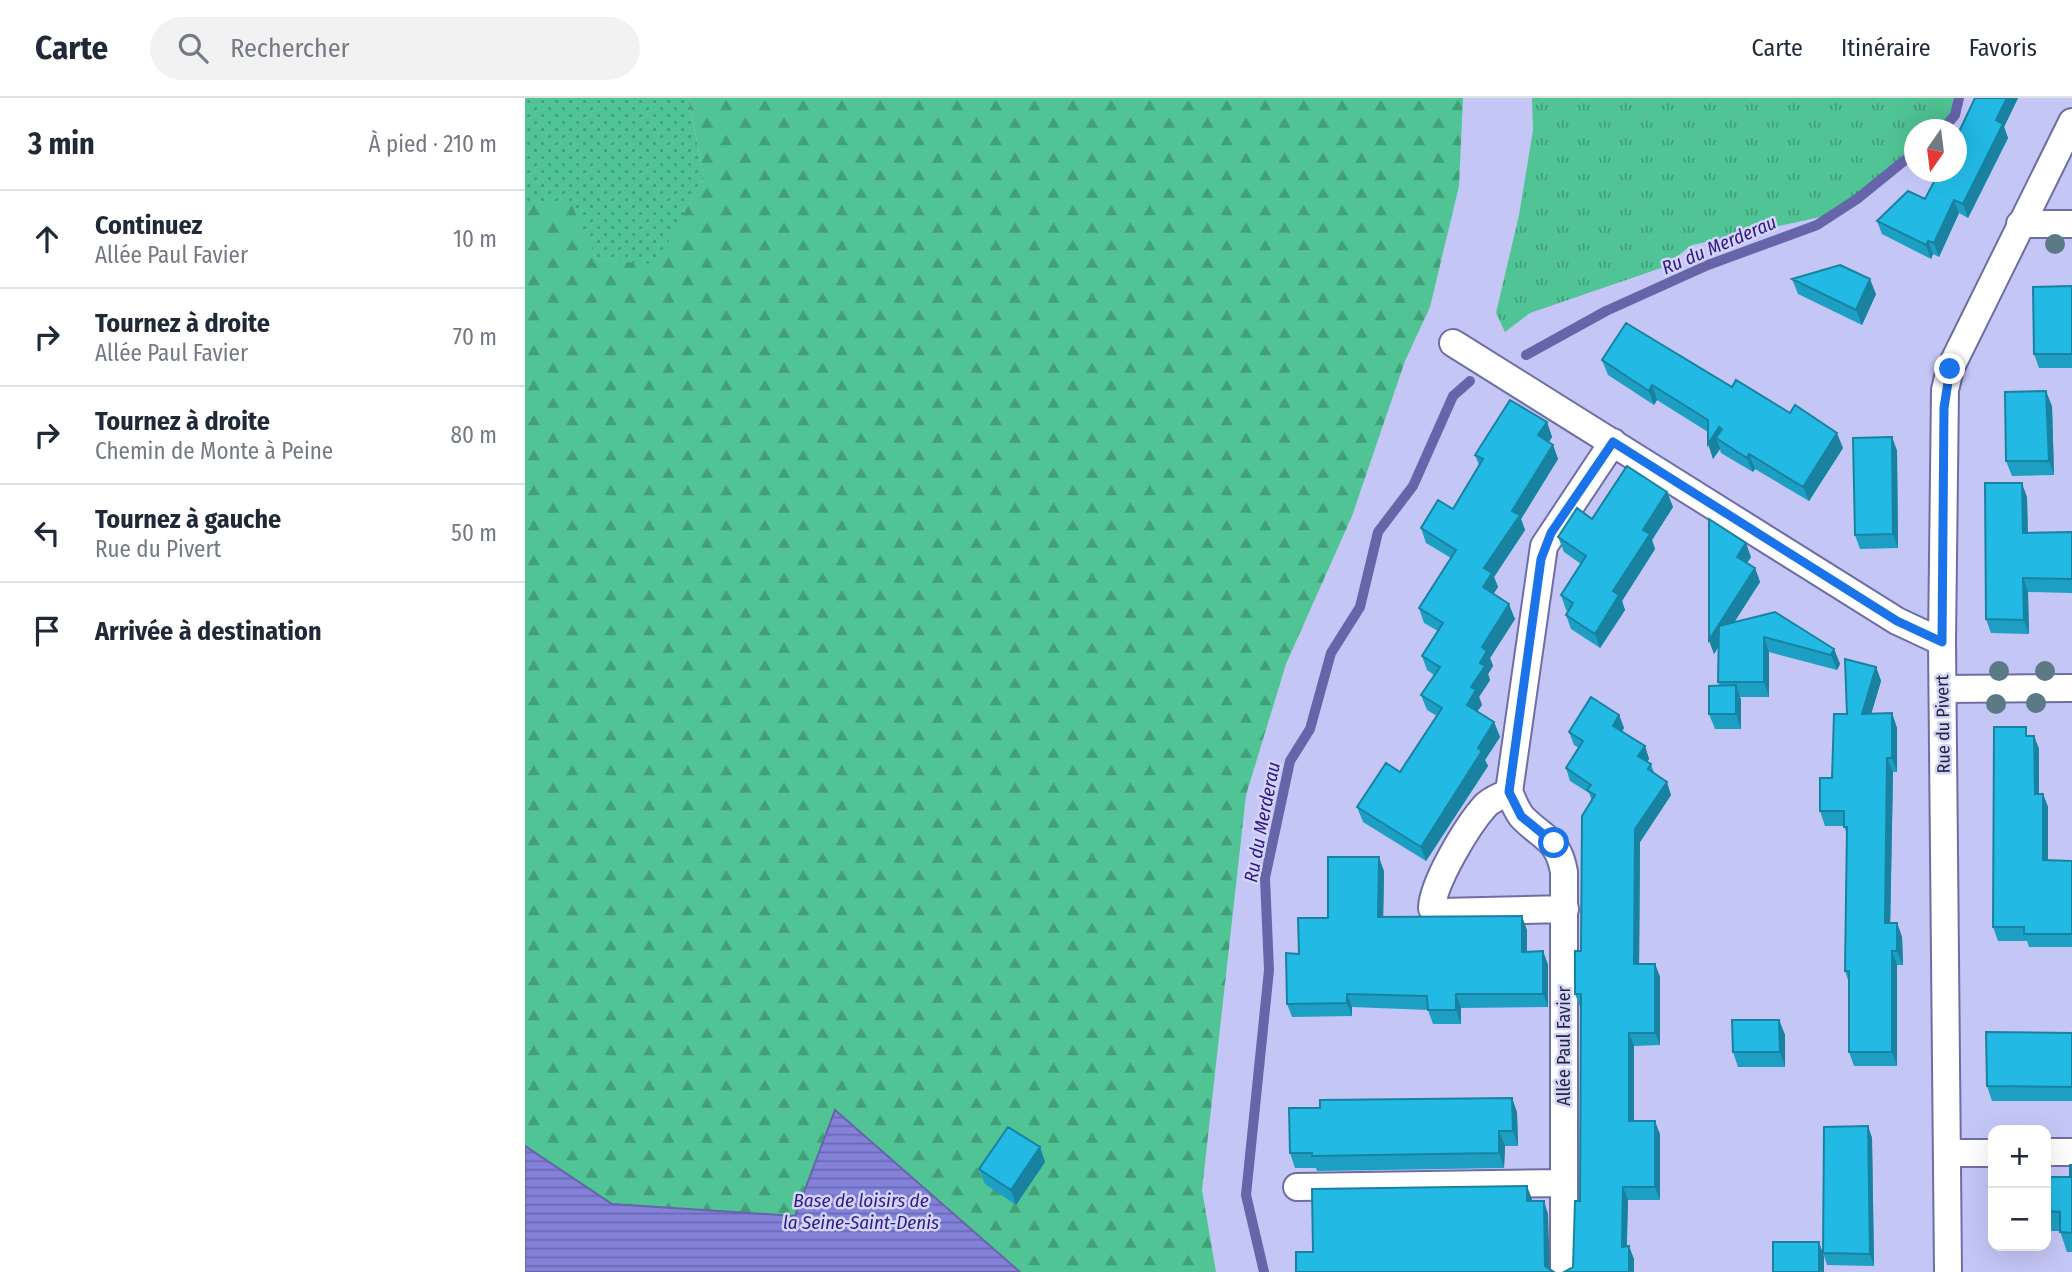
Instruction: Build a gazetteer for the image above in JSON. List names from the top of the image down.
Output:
{
  "streets": {
    "street": ["Rue du Pivert", "Allée Paul Favier"]
  },
  "water": ["Ru du Merderau", "Base de loisirs de la Seine-Saint-Denis"],
  "north": "bottom",
  "page": {
    "header": "Carte",
    "search": "Rechercher",
    "nav": ["Carte", "Itinéraire", "Favoris"],
    "heading": ["3 min", "À pied · 210 m"],
    "list": [
      ["Continuez", "Allée Paul Favier", "10 m"],
      ["Tournez à droite", "Allée Paul Favier", "70 m"],
      ["Tournez à droite", "Chemin de Monte à Peine", "80 m"],
      ["Tournez à gauche", "Rue du Pivert", "50 m"],
      "Arrivée à destination"
    ],
    "map_buttons": ["+", "−"]
  }
}
